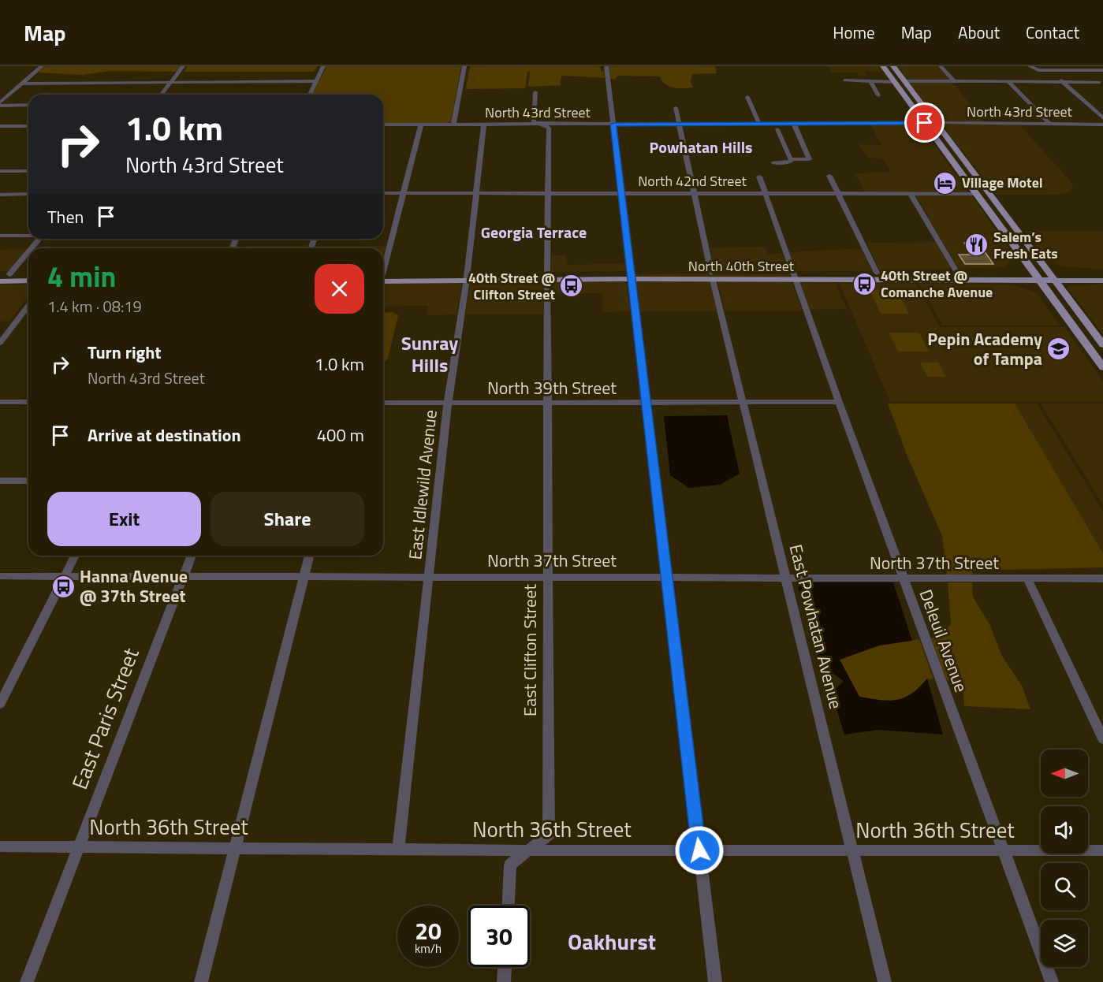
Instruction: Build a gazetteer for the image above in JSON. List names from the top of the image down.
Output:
{
  "streets": {
    "main road": ["North 40th Street"],
    "street": [
      "North 43rd Street",
      "North 42nd Street",
      "North 39th Street",
      "East Idlewild Avenue",
      "North 37th Street",
      "East Powhatan Avenue",
      "Deleuil Avenue",
      "East Clifton Street",
      "East Paris Street",
      "North 36th Street"
    ]
  },
  "crossings": [
    ["North 43rd Street", "East Idlewild Avenue"],
    ["North 43rd Street", "East Powhatan Avenue"],
    ["North 43rd Street", "East Clifton Street"],
    ["North 42nd Street", "East Idlewild Avenue"],
    ["North 42nd Street", "East Powhatan Avenue"],
    ["North 42nd Street", "Deleuil Avenue"],
    ["North 42nd Street", "East Clifton Street"],
    ["North 40th Street", "East Idlewild Avenue"],
    ["North 40th Street", "East Powhatan Avenue"],
    ["North 40th Street", "Deleuil Avenue"],
    ["North 40th Street", "East Clifton Street"],
    ["North 39th Street", "East Idlewild Avenue"],
    ["North 39th Street", "East Powhatan Avenue"],
    ["North 39th Street", "Deleuil Avenue"],
    ["North 39th Street", "East Clifton Street"],
    ["East Idlewild Avenue", "North 37th Street"],
    ["East Idlewild Avenue", "North 36th Street"],
    ["North 37th Street", "East Powhatan Avenue"],
    ["North 37th Street", "Deleuil Avenue"],
    ["North 37th Street", "East Clifton Street"],
    ["North 37th Street", "East Paris Street"],
    ["East Powhatan Avenue", "North 36th Street"],
    ["Deleuil Avenue", "North 36th Street"],
    ["East Clifton Street", "North 36th Street"],
    ["East Paris Street", "North 36th Street"]
  ],
  "districts": [
    "Powhatan Hills",
    "Georgia Terrace",
    "Sunray Hills",
    "Oakhurst"
  ],
  "places": {
    "hotel": ["Village Motel"],
    "restaurant": ["Salem’s Fresh Eats"],
    "bus stop": ["40th Street @ Comanche Avenue", "40th Street @ Clifton Street", "Hanna Avenue @ 37th Street"],
    "school or university": ["Pepin Academy of Tampa"]
  },
  "north": "left",
  "page": {
    "header": "Map",
    "nav": [
      "Home",
      "Map",
      "About",
      "Contact"
    ],
    "turn": ["1.0 km", "North 43rd Street"],
    "then": "Then",
    "heading": ["4 min", "1.4 km · 08:19"],
    "list": [
      {
        "name": "Turn right",
        "note": "North 43rd Street",
        "value": "1.0 km"
      },
      {
        "name": "Arrive at destination",
        "value": "400 m"
      }
    ],
    "buttons": ["Exit", "Share"],
    "speed": "20 km/h",
    "limit": "30"
  }
}
